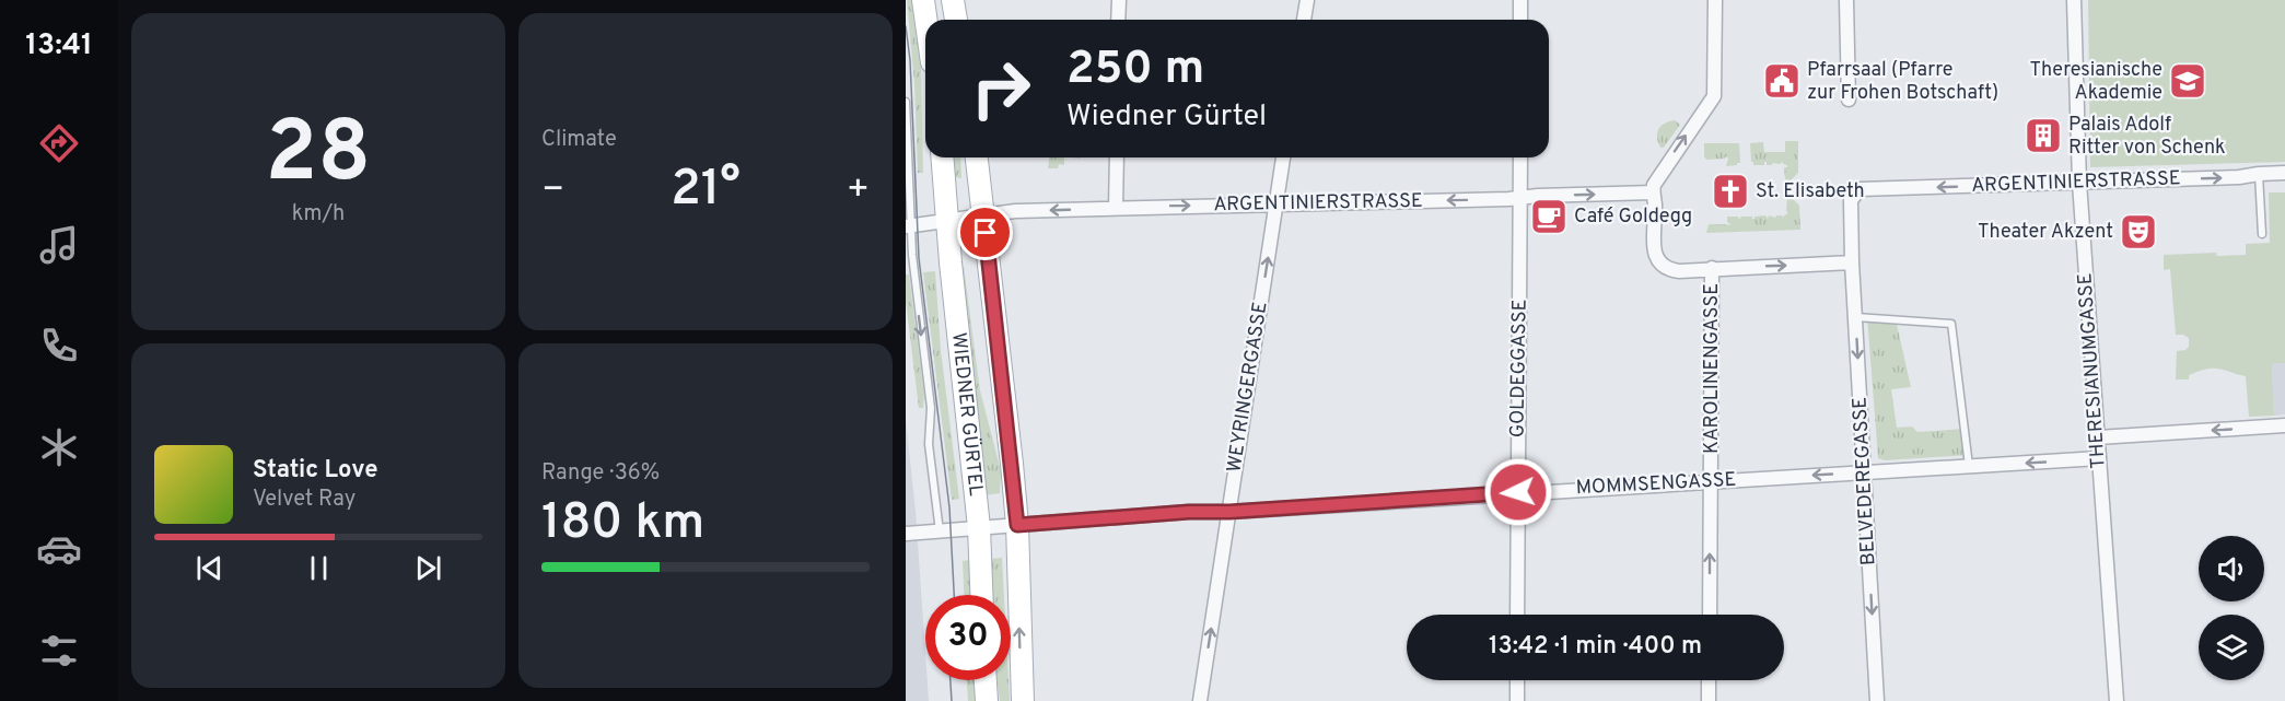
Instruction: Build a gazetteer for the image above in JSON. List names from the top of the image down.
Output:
{
  "streets": {
    "main road": ["WIEDNER GÜRTEL"],
    "street": [
      "ARGENTINIERSTRASSE",
      "GOLDEGGASSE",
      "KAROLINENGASSE",
      "THERESIANUMGASSE",
      "WEYRINGERGASSE",
      "BELVEDEREGASSE",
      "MOMMSENGASSE"
    ]
  },
  "crossings": [
    ["ARGENTINIERSTRASSE", "GOLDEGGASSE"],
    ["ARGENTINIERSTRASSE", "THERESIANUMGASSE"],
    ["ARGENTINIERSTRASSE", "WEYRINGERGASSE"],
    ["ARGENTINIERSTRASSE", "WIEDNER GÜRTEL"],
    ["ARGENTINIERSTRASSE", "BELVEDEREGASSE"],
    ["GOLDEGGASSE", "MOMMSENGASSE"],
    ["KAROLINENGASSE", "MOMMSENGASSE"],
    ["THERESIANUMGASSE", "MOMMSENGASSE"],
    ["WEYRINGERGASSE", "MOMMSENGASSE"],
    ["WIEDNER GÜRTEL", "MOMMSENGASSE"],
    ["BELVEDEREGASSE", "MOMMSENGASSE"]
  ],
  "one_way": ["KAROLINENGASSE", "WEYRINGERGASSE", "BELVEDEREGASSE"],
  "places": {
    "public building": ["Pfarrsaal (Pfarre zur Frohen Botschaft)"],
    "school or university": ["Theresianische Akademie"],
    "building": ["Palais Adolf Ritter von Schenk"],
    "church": ["St. Elisabeth"],
    "cafe": ["Café Goldegg"],
    "theatre": ["Theater Akzent"]
  },
  "page": {
    "tabs": "13:41",
    "tile": [
      ["28", "km/h"],
      "Climate",
      ["Range · 36%", "180 km"]
    ],
    "turn": ["250 m", "Wiedner Gürtel"],
    "heat": ["−", "21°", "+"],
    "song": ["Static Love", "Velvet Ray"],
    "limit": "30",
    "trip": "13:42 · 1 min · 400 m"
  }
}
